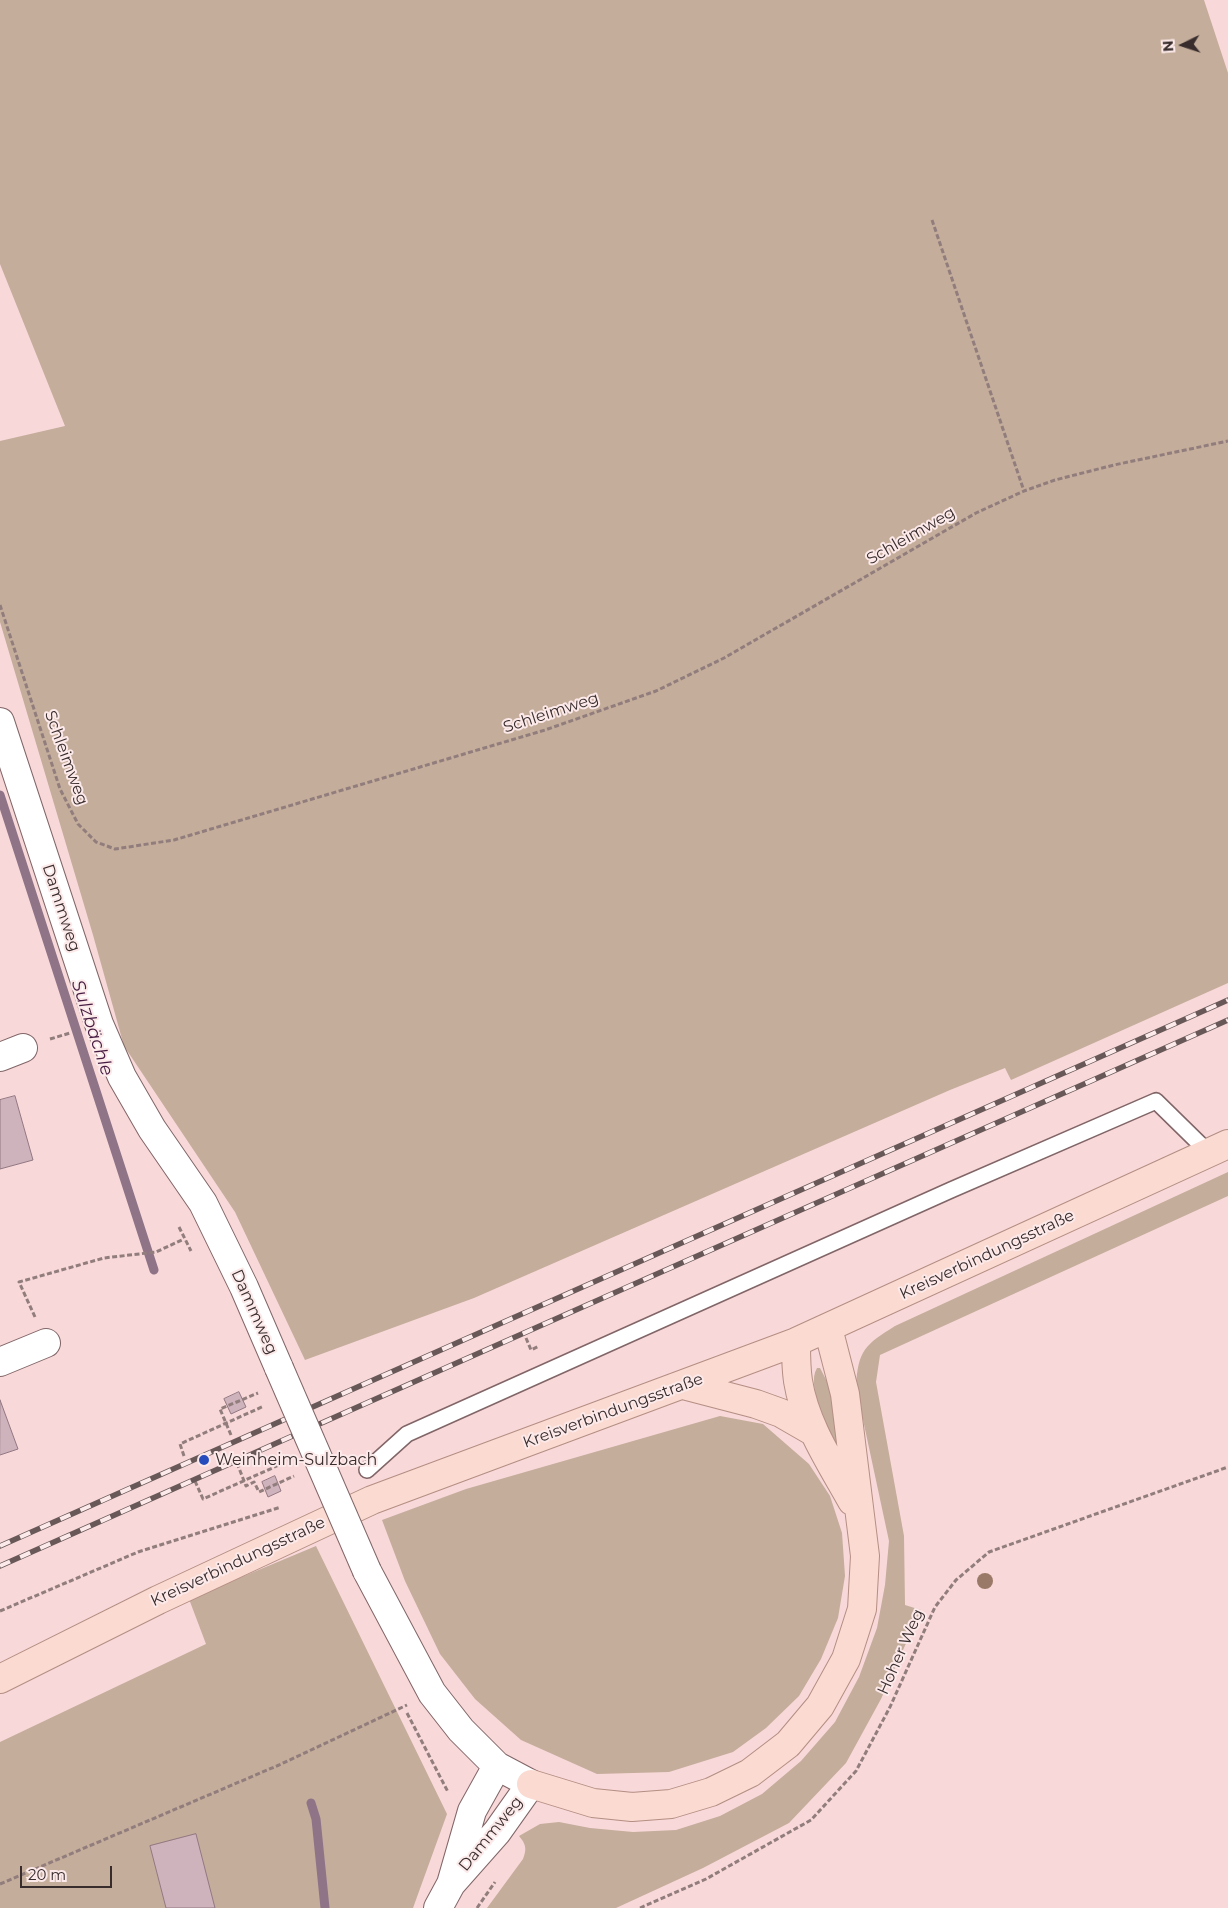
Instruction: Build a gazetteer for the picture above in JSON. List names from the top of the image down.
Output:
{
  "streets": {
    "main road": ["Kreisverbindungsstraße"],
    "street": ["Dammweg"],
    "path": ["Schleimweg", "Hoher Weg"]
  },
  "water": ["Sulzbächle"],
  "places": ["Weinheim-Sulzbach"],
  "scale_bar": "20 m",
  "north": "left"
}
